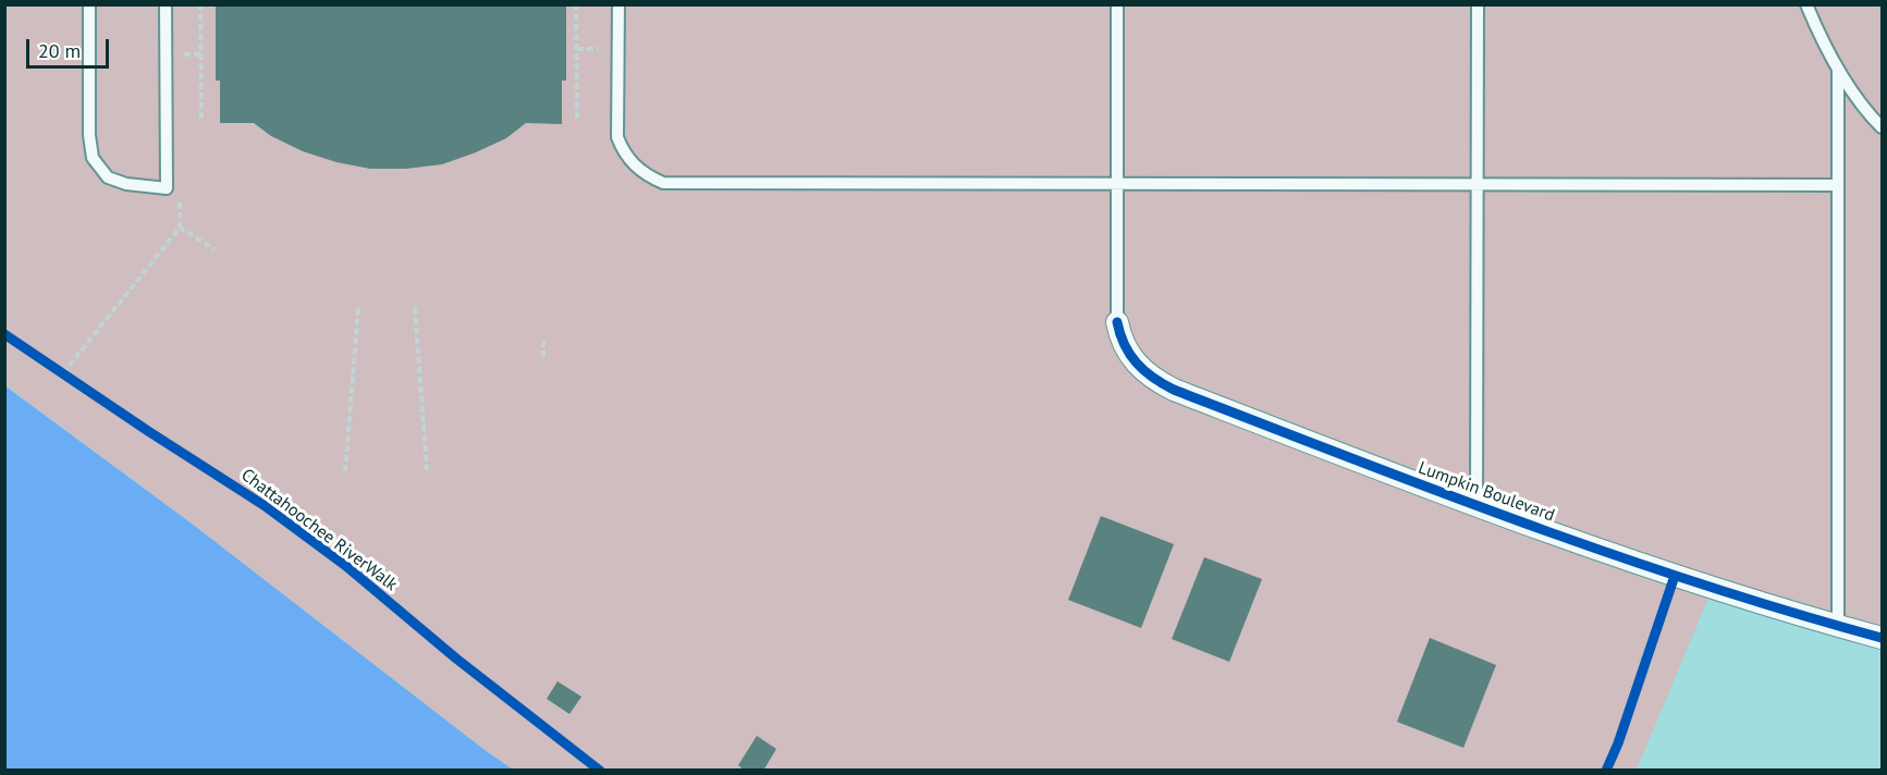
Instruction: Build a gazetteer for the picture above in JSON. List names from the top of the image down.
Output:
{
  "streets": {
    "street": ["Lumpkin Boulevard"],
    "cycle path": ["Chattahoochee RiverWalk"]
  },
  "scale_bar": "20 m"
}
